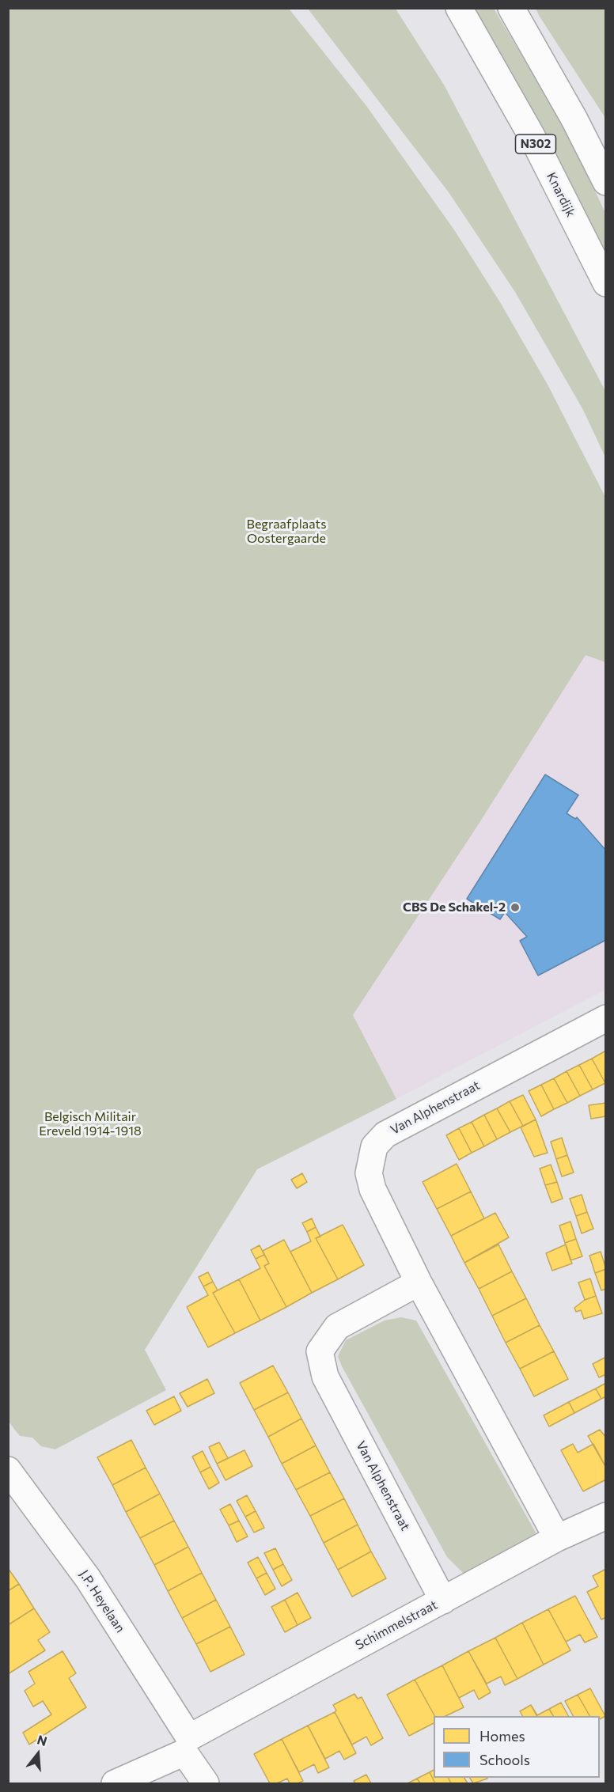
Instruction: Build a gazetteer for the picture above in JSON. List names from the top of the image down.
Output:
{
  "streets": {
    "street": [
      "N302",
      "Knardijk",
      "Van Alphenstraat",
      "J.P. Heyelaan",
      "Schimmelstraat"
    ]
  },
  "crossings": [
    ["Van Alphenstraat", "Schimmelstraat"],
    ["J.P. Heyelaan", "Schimmelstraat"]
  ],
  "parks": ["Begraafplaats Oostergaarde", "Belgisch Militair Ereveld 1914-1918"],
  "places": ["CBS De Schakel-2"],
  "legend": ["Homes", "Schools"],
  "north": "top"
}
